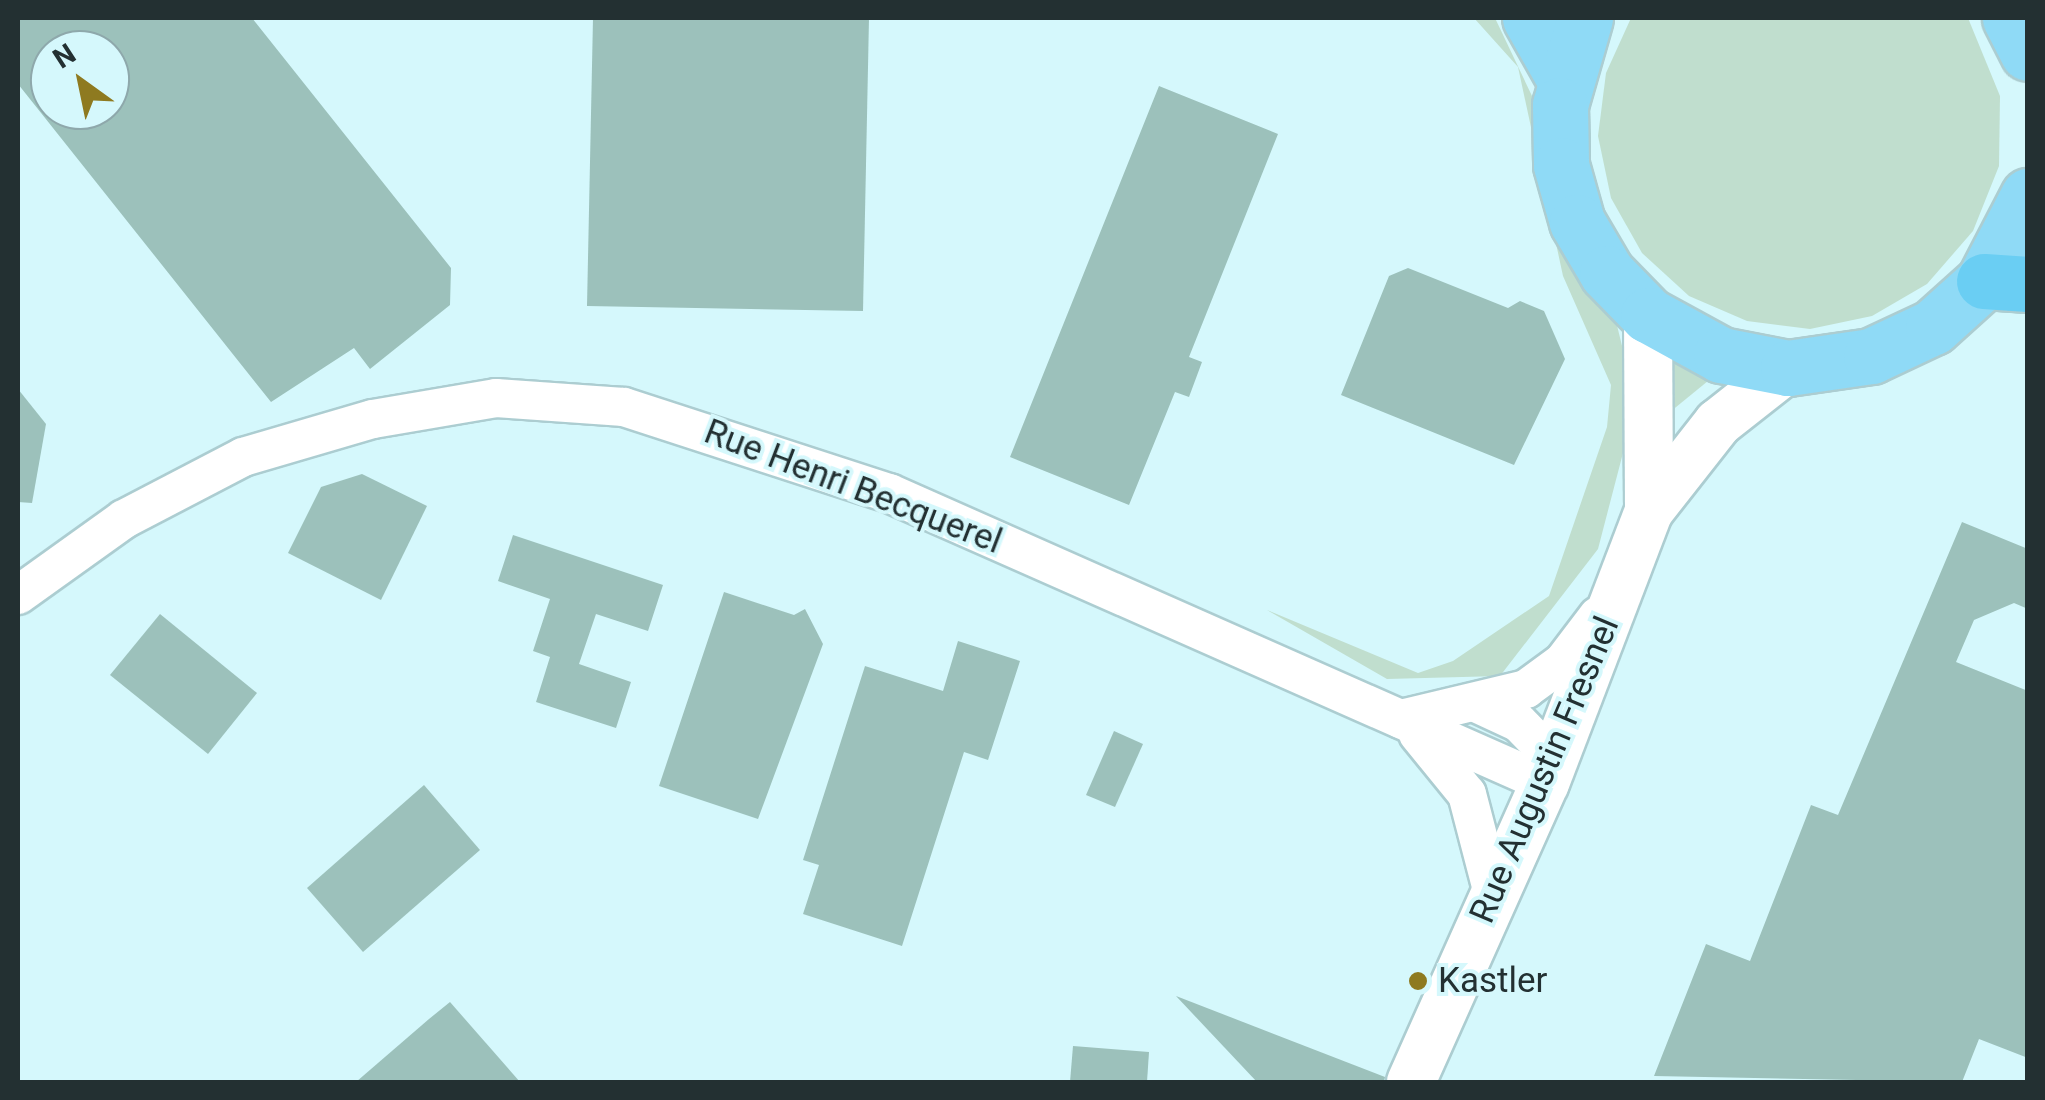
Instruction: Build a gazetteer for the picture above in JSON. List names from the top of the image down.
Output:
{
  "streets": {
    "street": ["Rue Henri Becquerel", "Rue Augustin Fresnel"]
  },
  "crossings": [
    ["Rue Henri Becquerel", "Rue Augustin Fresnel"]
  ],
  "places": ["Kastler"],
  "north": "top left"
}
